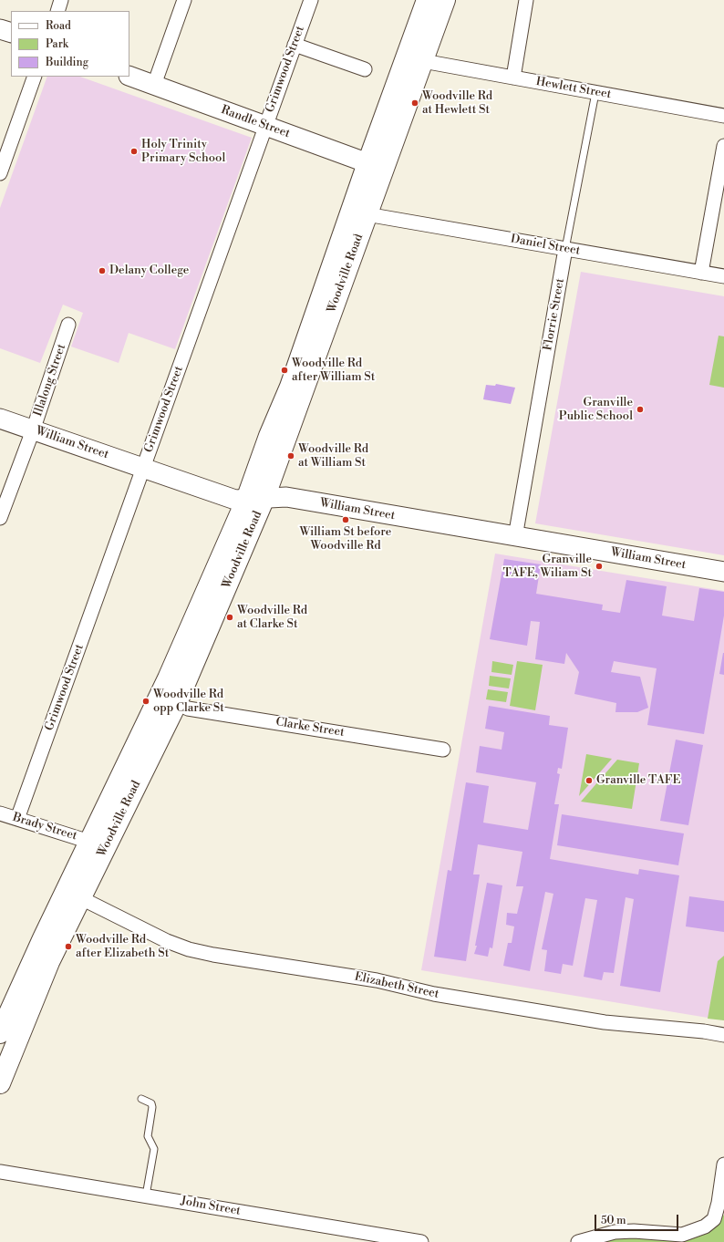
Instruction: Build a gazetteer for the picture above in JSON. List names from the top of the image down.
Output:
{
  "streets": {
    "main road": ["Woodville Road"],
    "street": [
      "Grimwood Street",
      "Hewlett Street",
      "Randle Street",
      "Daniel Street",
      "Florrie Street",
      "Illalong Street",
      "William Street",
      "Clarke Street",
      "Brady Street",
      "Elizabeth Street",
      "John Street"
    ]
  },
  "crossings": [
    ["Grimwood Street", "Randle Street"],
    ["Grimwood Street", "William Street"],
    ["Grimwood Street", "Brady Street"],
    ["Hewlett Street", "Woodville Road"],
    ["Hewlett Street", "Florrie Street"],
    ["Randle Street", "Woodville Road"],
    ["Daniel Street", "Woodville Road"],
    ["Daniel Street", "Florrie Street"],
    ["Woodville Road", "William Street"],
    ["Woodville Road", "Clarke Street"],
    ["Woodville Road", "Brady Street"],
    ["Woodville Road", "Elizabeth Street"],
    ["Florrie Street", "William Street"],
    ["Illalong Street", "William Street"]
  ],
  "places": [
    "Woodville Rd at Hewlett St",
    "Holy Trinity Primary School",
    "Delany College",
    "Woodville Rd after William St",
    "Granville Public School",
    "Woodville Rd at William St",
    "William St before Woodville Rd",
    "Granville TAFE, Wiliam St",
    "Woodville Rd at Clarke St",
    "Woodville Rd opp Clarke St",
    "Granville TAFE",
    "Woodville Rd after Elizabeth St"
  ],
  "legend": ["Road", "Park", "Building"],
  "scale_bar": "50 m"
}
